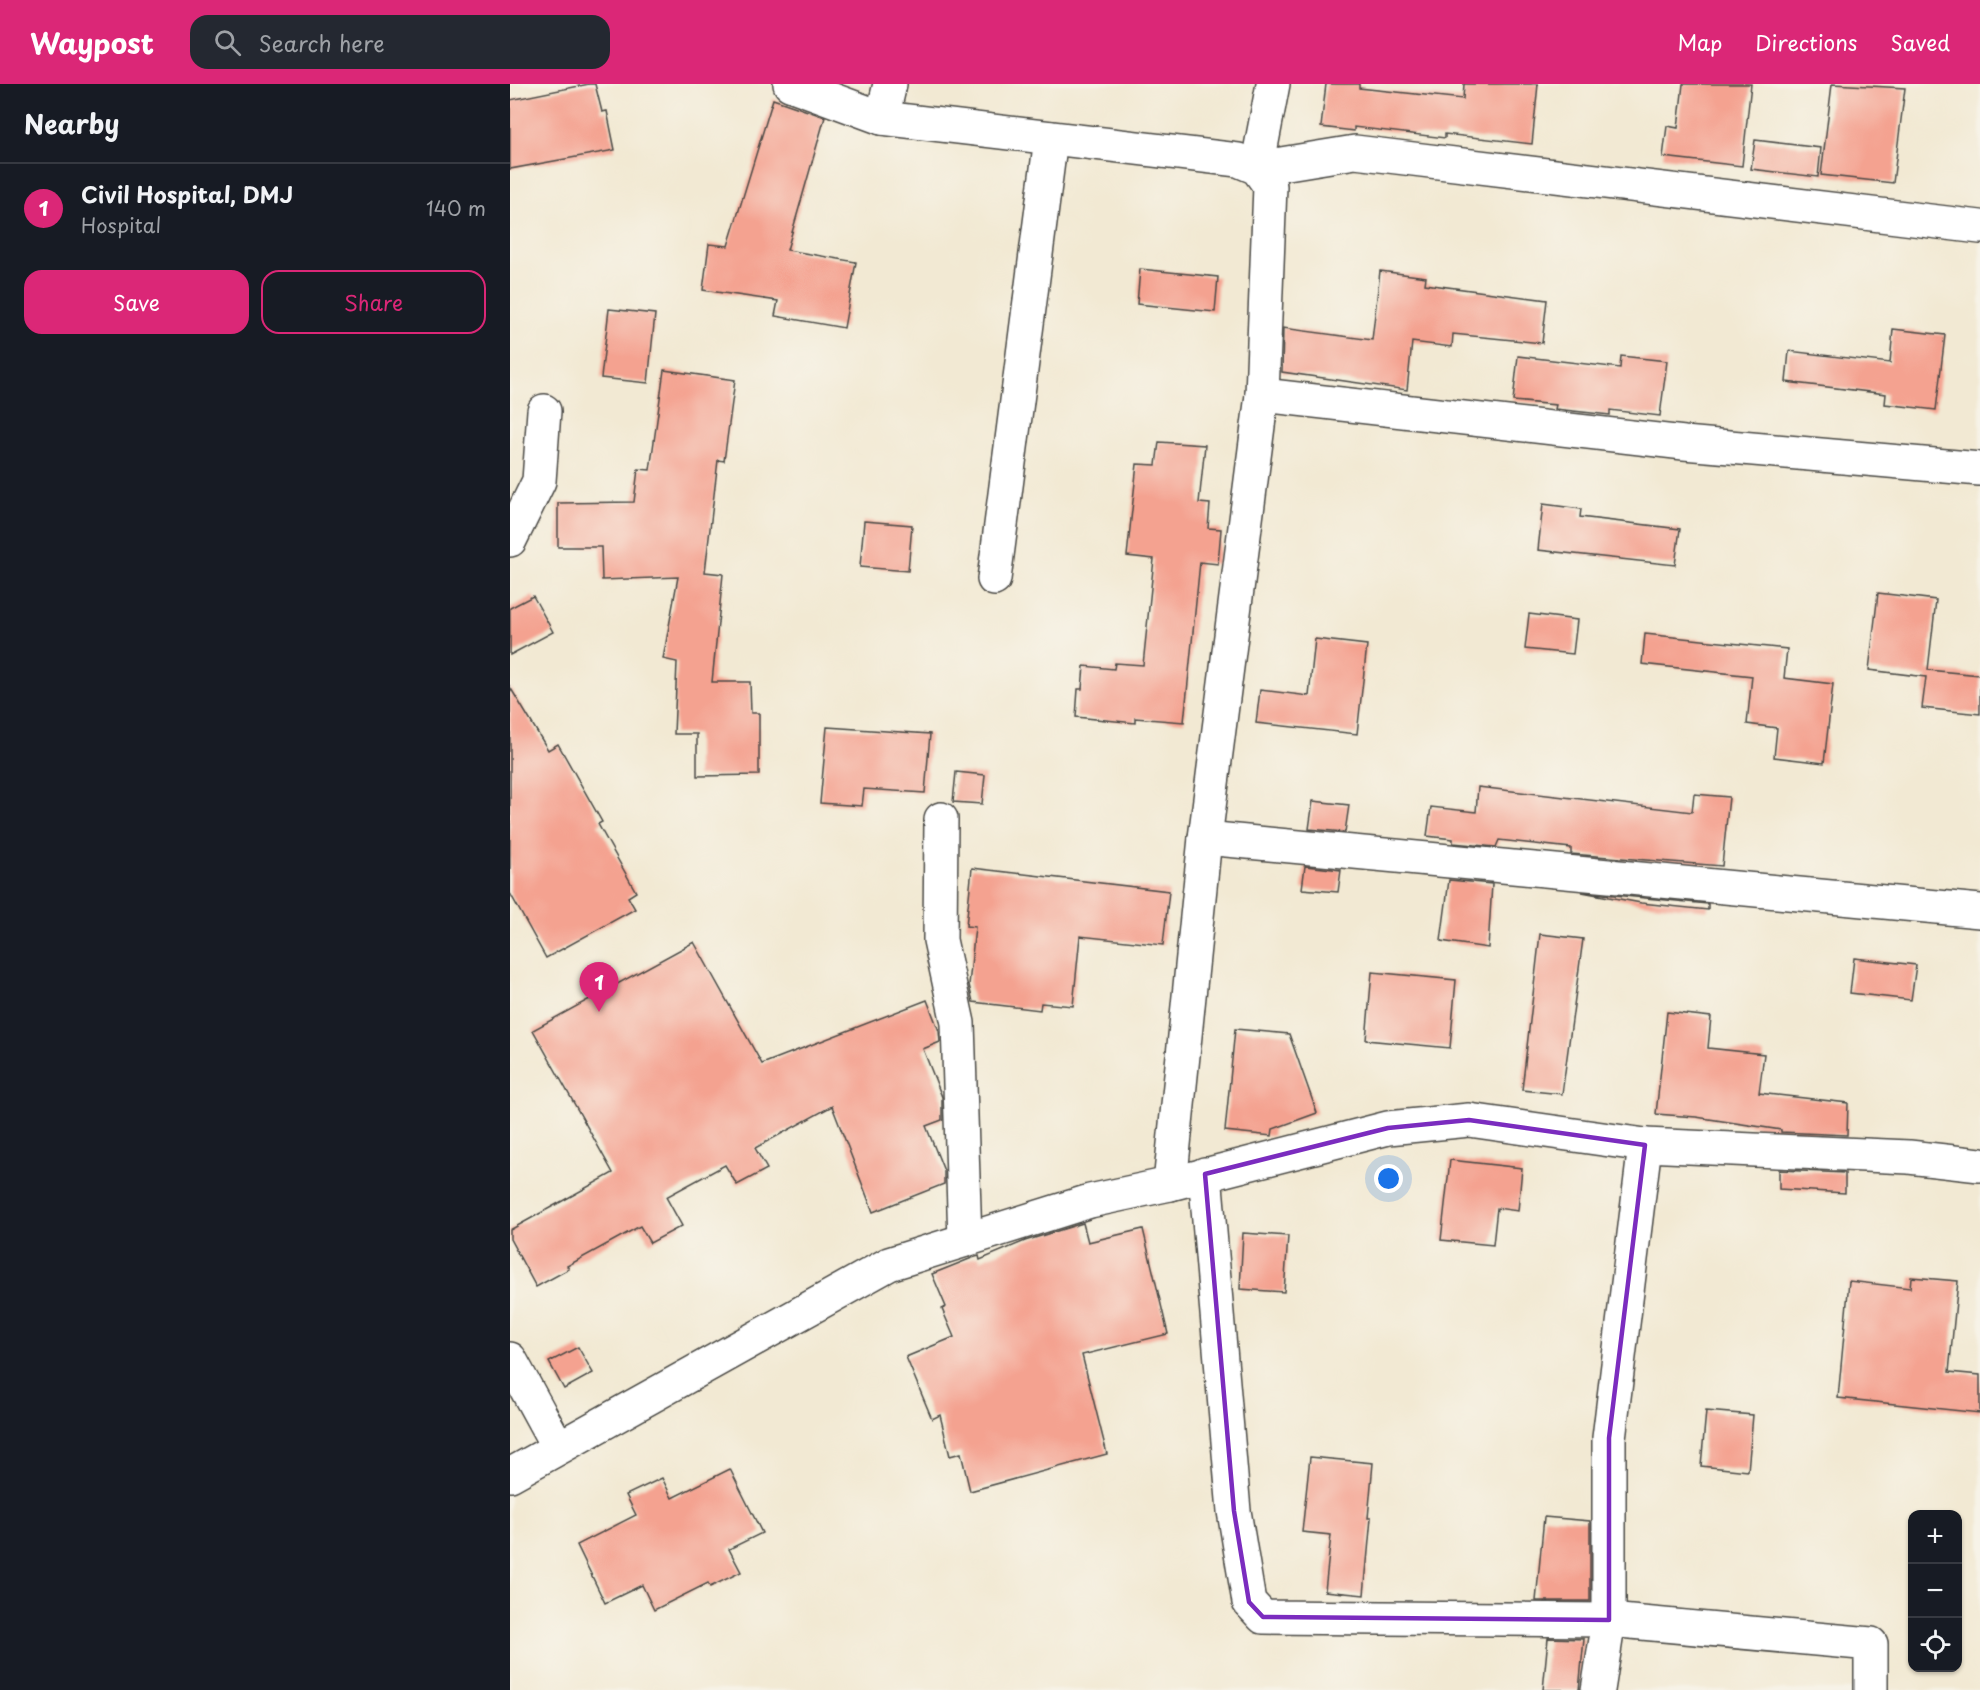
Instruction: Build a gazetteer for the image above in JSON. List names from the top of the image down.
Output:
{
  "page": {
    "header": "Waypost",
    "search": "Search here",
    "nav": ["Map", "Directions", "Saved"],
    "heading": "Nearby",
    "list": [
      {
        "mark": "1",
        "name": "Civil Hospital, DMJ",
        "note": "Hospital",
        "value": "140 m"
      }
    ],
    "buttons": ["Save", "Share"],
    "pins": "1",
    "map_buttons": ["+", "−"]
  }
}
